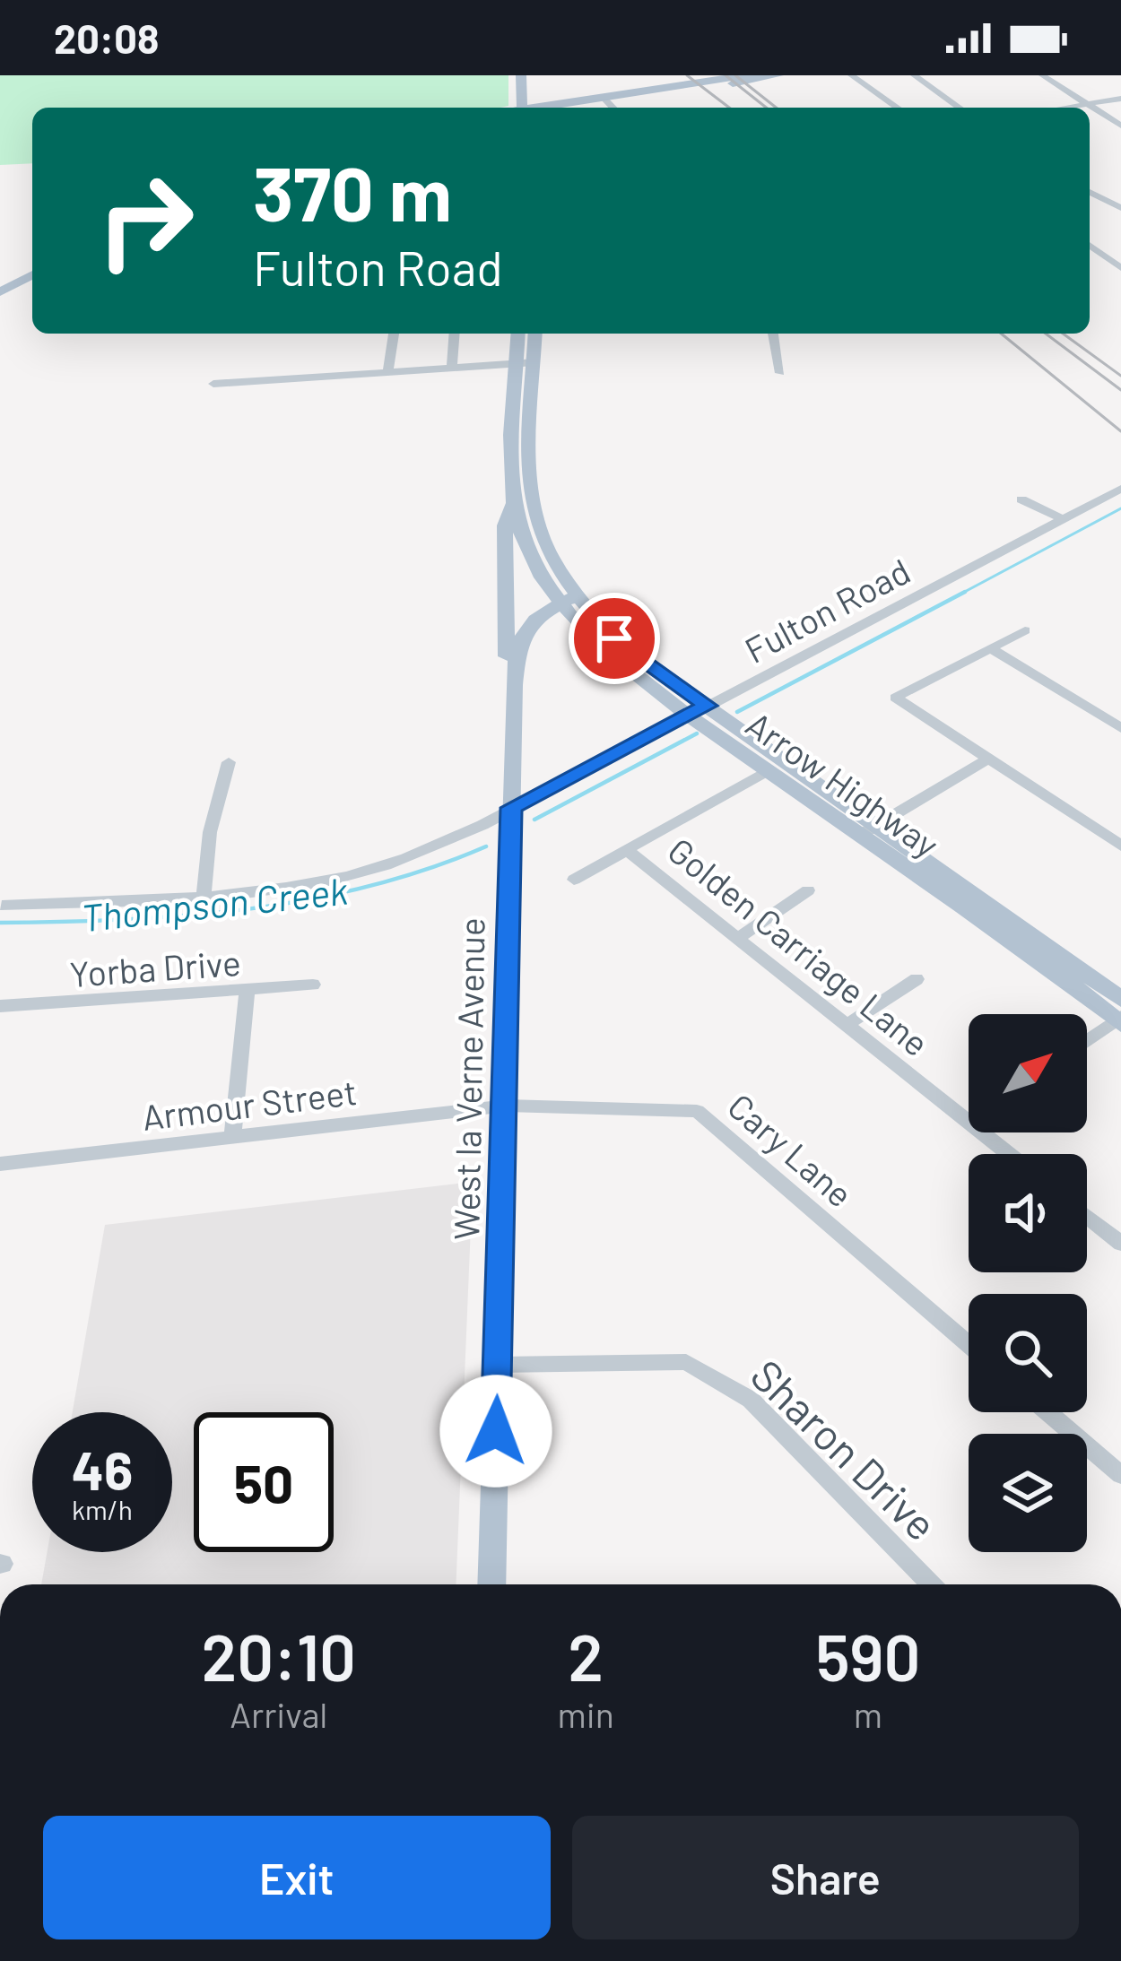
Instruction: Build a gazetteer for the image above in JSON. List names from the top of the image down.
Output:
{
  "streets": {
    "main road": ["Arrow Highway", "West la Verne Avenue"],
    "street": [
      "Fulton Road",
      "Golden Carriage Lane",
      "Yorba Drive",
      "Armour Street",
      "Cary Lane",
      "Sharon Drive"
    ]
  },
  "crossings": [
    ["Fulton Road", "Arrow Highway"],
    ["Fulton Road", "West la Verne Avenue"],
    ["Arrow Highway", "West la Verne Avenue"],
    ["West la Verne Avenue", "Armour Street"],
    ["West la Verne Avenue", "Cary Lane"],
    ["West la Verne Avenue", "Sharon Drive"],
    ["Armour Street", "Cary Lane"]
  ],
  "water": ["Thompson Creek"],
  "north": "top right",
  "page": {
    "status": "20:08",
    "turn": ["370 m", "Fulton Road"],
    "speed": "46 km/h",
    "limit": "50",
    "eta": [
      "20:10",
      "Arrival",
      "2",
      "min",
      "590",
      "m"
    ],
    "buttons": ["Exit", "Share"]
  }
}
